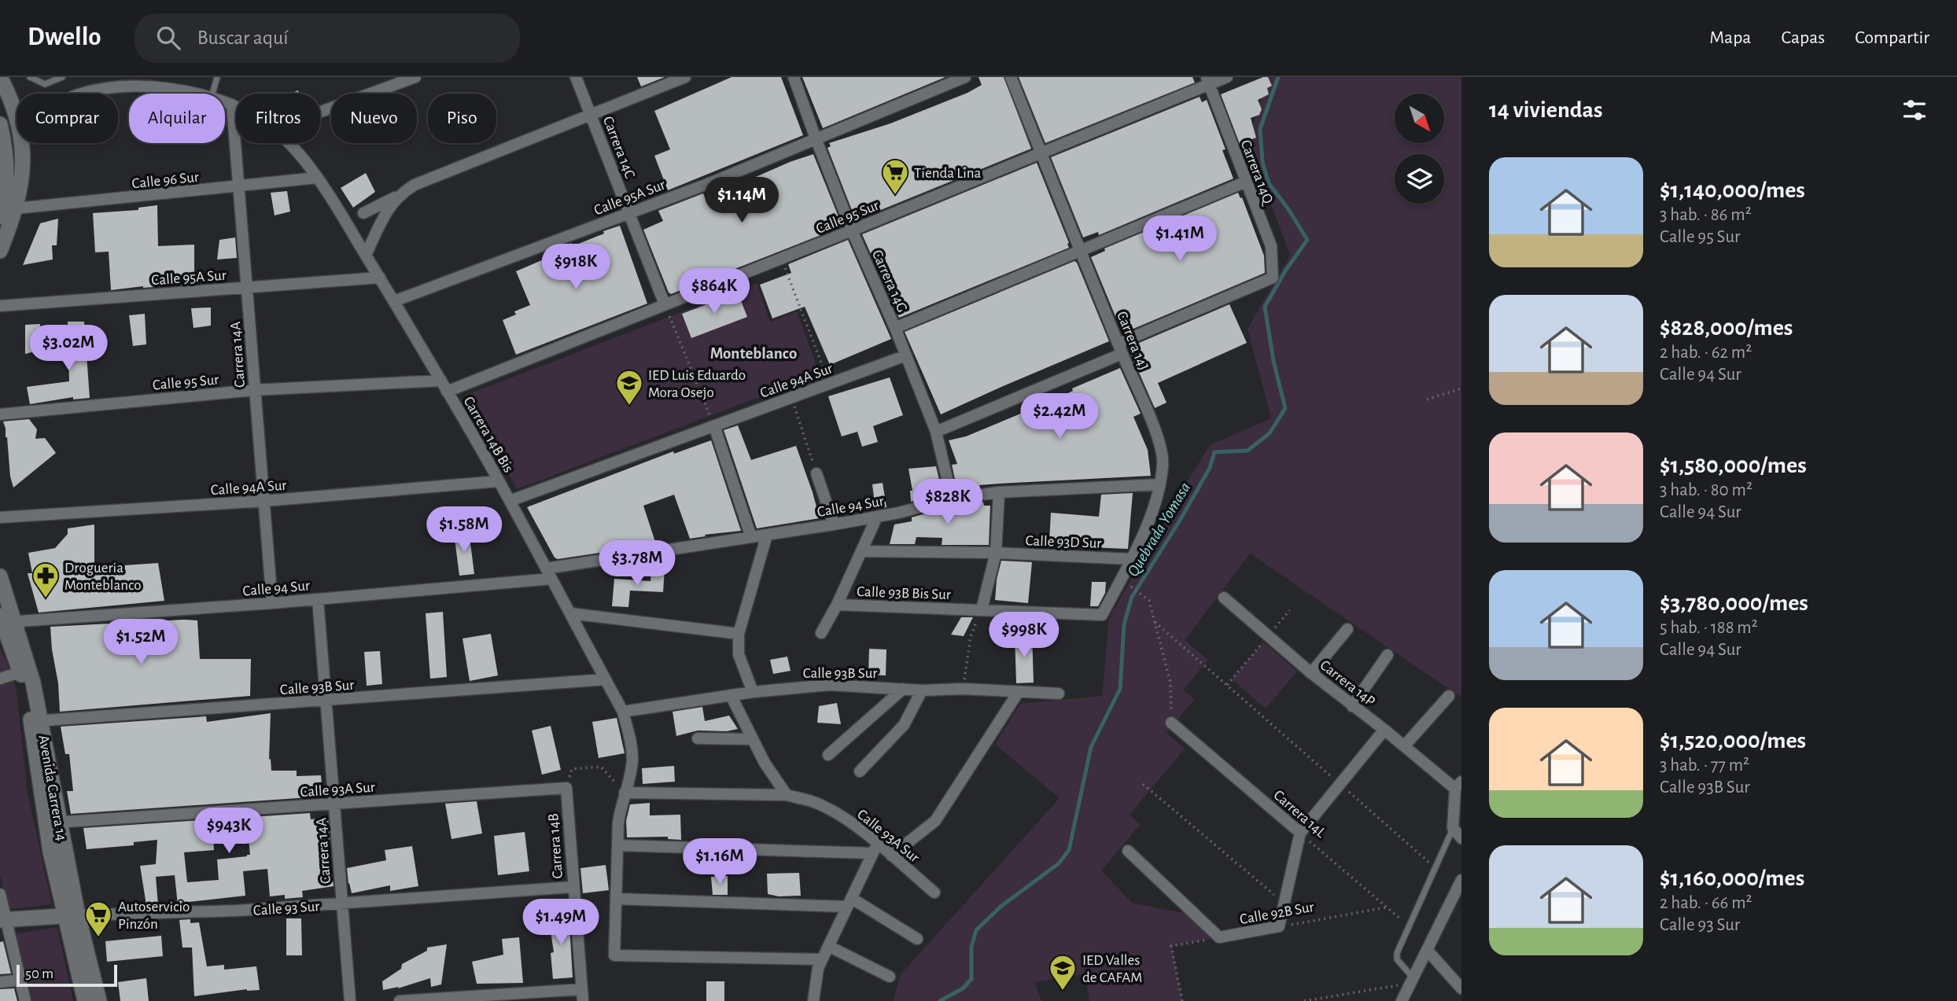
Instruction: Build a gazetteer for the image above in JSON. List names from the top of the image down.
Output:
{
  "streets": {
    "main road": ["Avenida Carrera 14", "Calle 93 Sur"],
    "street": [
      "Carrera 14C",
      "Carrera 14Q",
      "Calle 96 Sur",
      "Calle 95A Sur",
      "Calle 95 Sur",
      "Carrera 14G",
      "Carrera 14J",
      "Carrera 14A",
      "Calle 94A Sur",
      "Carrera 14B Bis",
      "Calle 94 Sur",
      "Calle 93D Sur",
      "Calle 93B Bis Sur",
      "Calle 93B Sur",
      "Carrera 14P",
      "Calle 93A Sur",
      "Carrera 14L",
      "Carrera 14B",
      "Calle 92B Sur"
    ]
  },
  "crossings": [
    ["Carrera 14C", "Calle 95A Sur"],
    ["Carrera 14C", "Calle 95 Sur"],
    ["Carrera 14Q", "Calle 95 Sur"],
    ["Carrera 14Q", "Carrera 14J"],
    ["Calle 96 Sur", "Carrera 14A"],
    ["Calle 96 Sur", "Carrera 14B Bis"],
    ["Calle 95A Sur", "Carrera 14G"],
    ["Calle 95A Sur", "Carrera 14A"],
    ["Calle 95A Sur", "Carrera 14B Bis"],
    ["Calle 95 Sur", "Carrera 14G"],
    ["Calle 95 Sur", "Carrera 14J"],
    ["Calle 95 Sur", "Carrera 14A"],
    ["Calle 95 Sur", "Carrera 14B Bis"],
    ["Carrera 14G", "Calle 94A Sur"],
    ["Carrera 14G", "Calle 94 Sur"],
    ["Carrera 14J", "Calle 94 Sur"],
    ["Carrera 14J", "Calle 93D Sur"],
    ["Carrera 14J", "Calle 93B Bis Sur"],
    ["Carrera 14A", "Calle 94A Sur"],
    ["Carrera 14A", "Carrera 14B Bis"],
    ["Carrera 14A", "Calle 94 Sur"],
    ["Carrera 14A", "Calle 93B Sur"],
    ["Carrera 14A", "Calle 93A Sur"],
    ["Carrera 14A", "Calle 93 Sur"],
    ["Calle 94A Sur", "Carrera 14B Bis"],
    ["Carrera 14B Bis", "Calle 94 Sur"],
    ["Carrera 14B Bis", "Calle 93B Sur"],
    ["Carrera 14B Bis", "Calle 93A Sur"],
    ["Calle 94 Sur", "Avenida Carrera 14"],
    ["Calle 93B Sur", "Avenida Carrera 14"],
    ["Avenida Carrera 14", "Calle 93A Sur"],
    ["Avenida Carrera 14", "Calle 93 Sur"],
    ["Calle 93A Sur", "Carrera 14B"],
    ["Carrera 14L", "Calle 92B Sur"],
    ["Carrera 14B", "Calle 93 Sur"]
  ],
  "districts": ["Monteblanco"],
  "water": ["Quebrada Yomasa"],
  "places": {
    "supermarket": ["Tienda Lina", "Autoservicio Pinzón"],
    "school or university": ["IED Luis Eduardo Mora Osejo", "IED Valles de CAFAM"],
    "pharmacy": ["Drogueria Monteblanco"]
  },
  "scale_bar": "50 m",
  "north": "bottom right",
  "page": {
    "header": "Dwello",
    "search": "Buscar aquí",
    "nav": ["Mapa", "Capas", "Compartir"],
    "heading": "14 viviendas",
    "chip": [
      "Comprar",
      "Alquilar",
      "Filtros",
      "Nuevo",
      "Piso"
    ],
    "list": [
      {
        "name": "$1,140,000/mes",
        "note": "3 hab. · 86 m² · Calle 95 Sur"
      },
      {
        "name": "$828,000/mes",
        "note": "2 hab. · 62 m² · Calle 94 Sur"
      },
      {
        "name": "$1,580,000/mes",
        "note": "3 hab. · 80 m² · Calle 94 Sur"
      },
      {
        "name": "$3,780,000/mes",
        "note": "5 hab. · 188 m² · Calle 94 Sur"
      },
      {
        "name": "$1,520,000/mes",
        "note": "3 hab. · 77 m² · Calle 93B Sur"
      },
      {
        "name": "$1,160,000/mes",
        "note": "2 hab. · 66 m² · Calle 93 Sur"
      }
    ],
    "price": [
      "$1.14M",
      "$1.41M",
      "$918K",
      "$864K",
      "$3.02M",
      "$2.42M",
      "$828K",
      "$1.58M",
      "$3.78M",
      "$998K",
      "$1.52M",
      "$943K",
      "$1.16M",
      "$1.49M"
    ],
    "scale": "50 m"
  }
}
